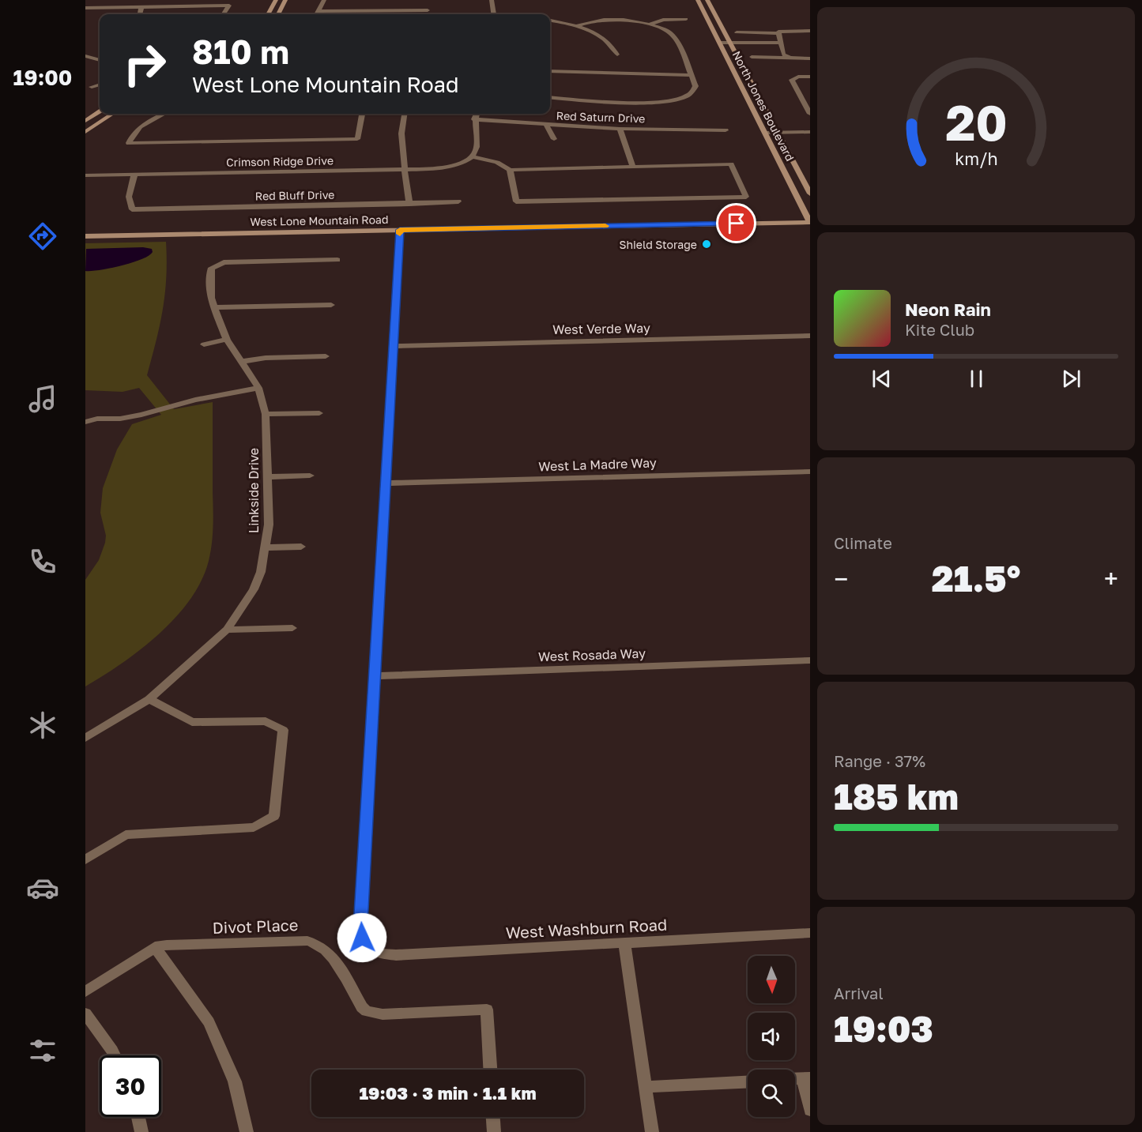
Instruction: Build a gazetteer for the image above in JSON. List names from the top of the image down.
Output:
{
  "streets": {
    "main road": ["North Jones Boulevard", "West Lone Mountain Road"],
    "street": [
      "Red Saturn Drive",
      "Crimson Ridge Drive",
      "Red Bluff Drive",
      "West Verde Way",
      "West La Madre Way",
      "Linkside Drive",
      "West Rosada Way",
      "Divot Place",
      "West Washburn Road"
    ]
  },
  "crossings": [
    ["North Jones Boulevard", "West Lone Mountain Road"],
    ["Crimson Ridge Drive", "Red Bluff Drive"],
    ["West Rosada Way", "West Washburn Road"]
  ],
  "places": ["Shield Storage"],
  "north": "bottom",
  "page": {
    "tabs": "19:00",
    "turn": ["810 m", "West Lone Mountain Road"],
    "song": ["Neon Rain", "Kite Club"],
    "tile": [
      "Climate",
      ["Range · 37%", "185 km"],
      ["Arrival", "19:03"]
    ],
    "heat": ["−", "21.5°", "+"],
    "limit": "30",
    "trip": "19:03 · 3 min · 1.1 km",
    "gauge": ["20", "km/h"]
  }
}
